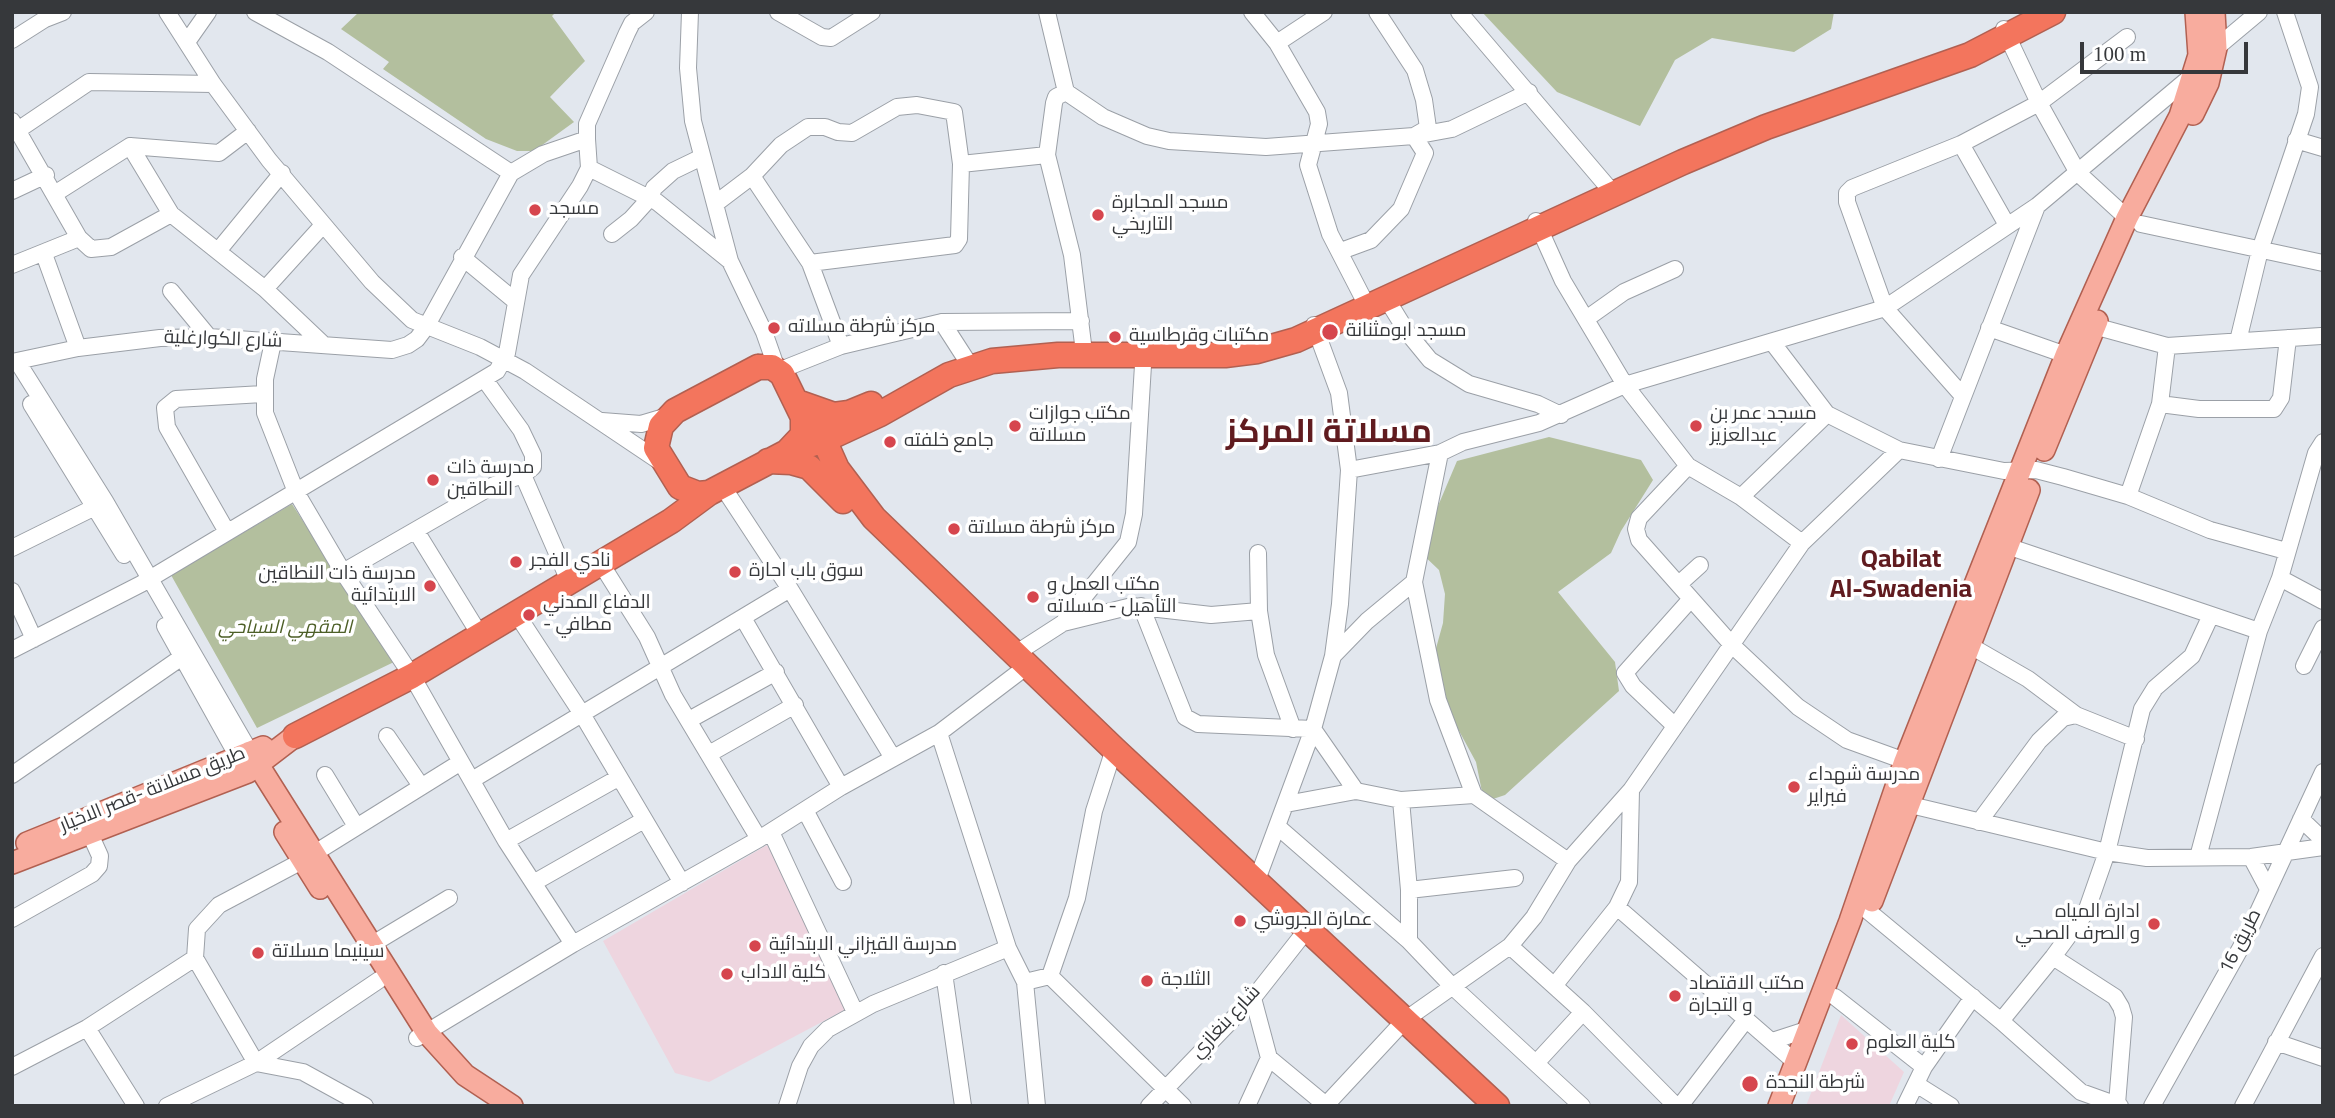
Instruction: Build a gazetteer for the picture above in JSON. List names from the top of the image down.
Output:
{
  "streets": {
    "main road": ["طريق مسلاتة -قصر الاخيار"],
    "street": ["شارع الكوارغلية", "طريق 16", "شارع بنغازي"]
  },
  "districts": ["مسلاتة المركز", "Qabilat Al-Swadenia"],
  "parks": ["المقهي السياحي"],
  "places": [
    "مسجد",
    "مسجد المجابرة التاريخي",
    "مركز شرطة مسلاته",
    "مسجد ابومثنانة",
    "مكتبات وقرطاسية",
    "مكتب جوازات مسلاتة",
    "مسجد عمر بن عبدالعزيز",
    "جامع خلفته",
    "مدرسة ذات النطاقين",
    "مركز شرطة مسلاتة",
    "نادي الفجر",
    "سوق باب احارة",
    "مدرسة ذات النطاقين الابتدائية",
    "مكتب العمل و التأهيل - مسلاته",
    "الدفاع المدني - مطافي",
    "مدرسة شهداء فبراير",
    "عمارة الجروشي",
    "ادارة المياه و الصرف الصحي",
    "مدرسة القيزاني الابتدائية",
    "سينيما مسلاتة",
    "كلية الاداب",
    "الثلاجة",
    "مكتب الاقتصاد و التجارة",
    "كلية العلوم",
    "شرطة النجدة"
  ],
  "scale_bar": "100 m"
}
